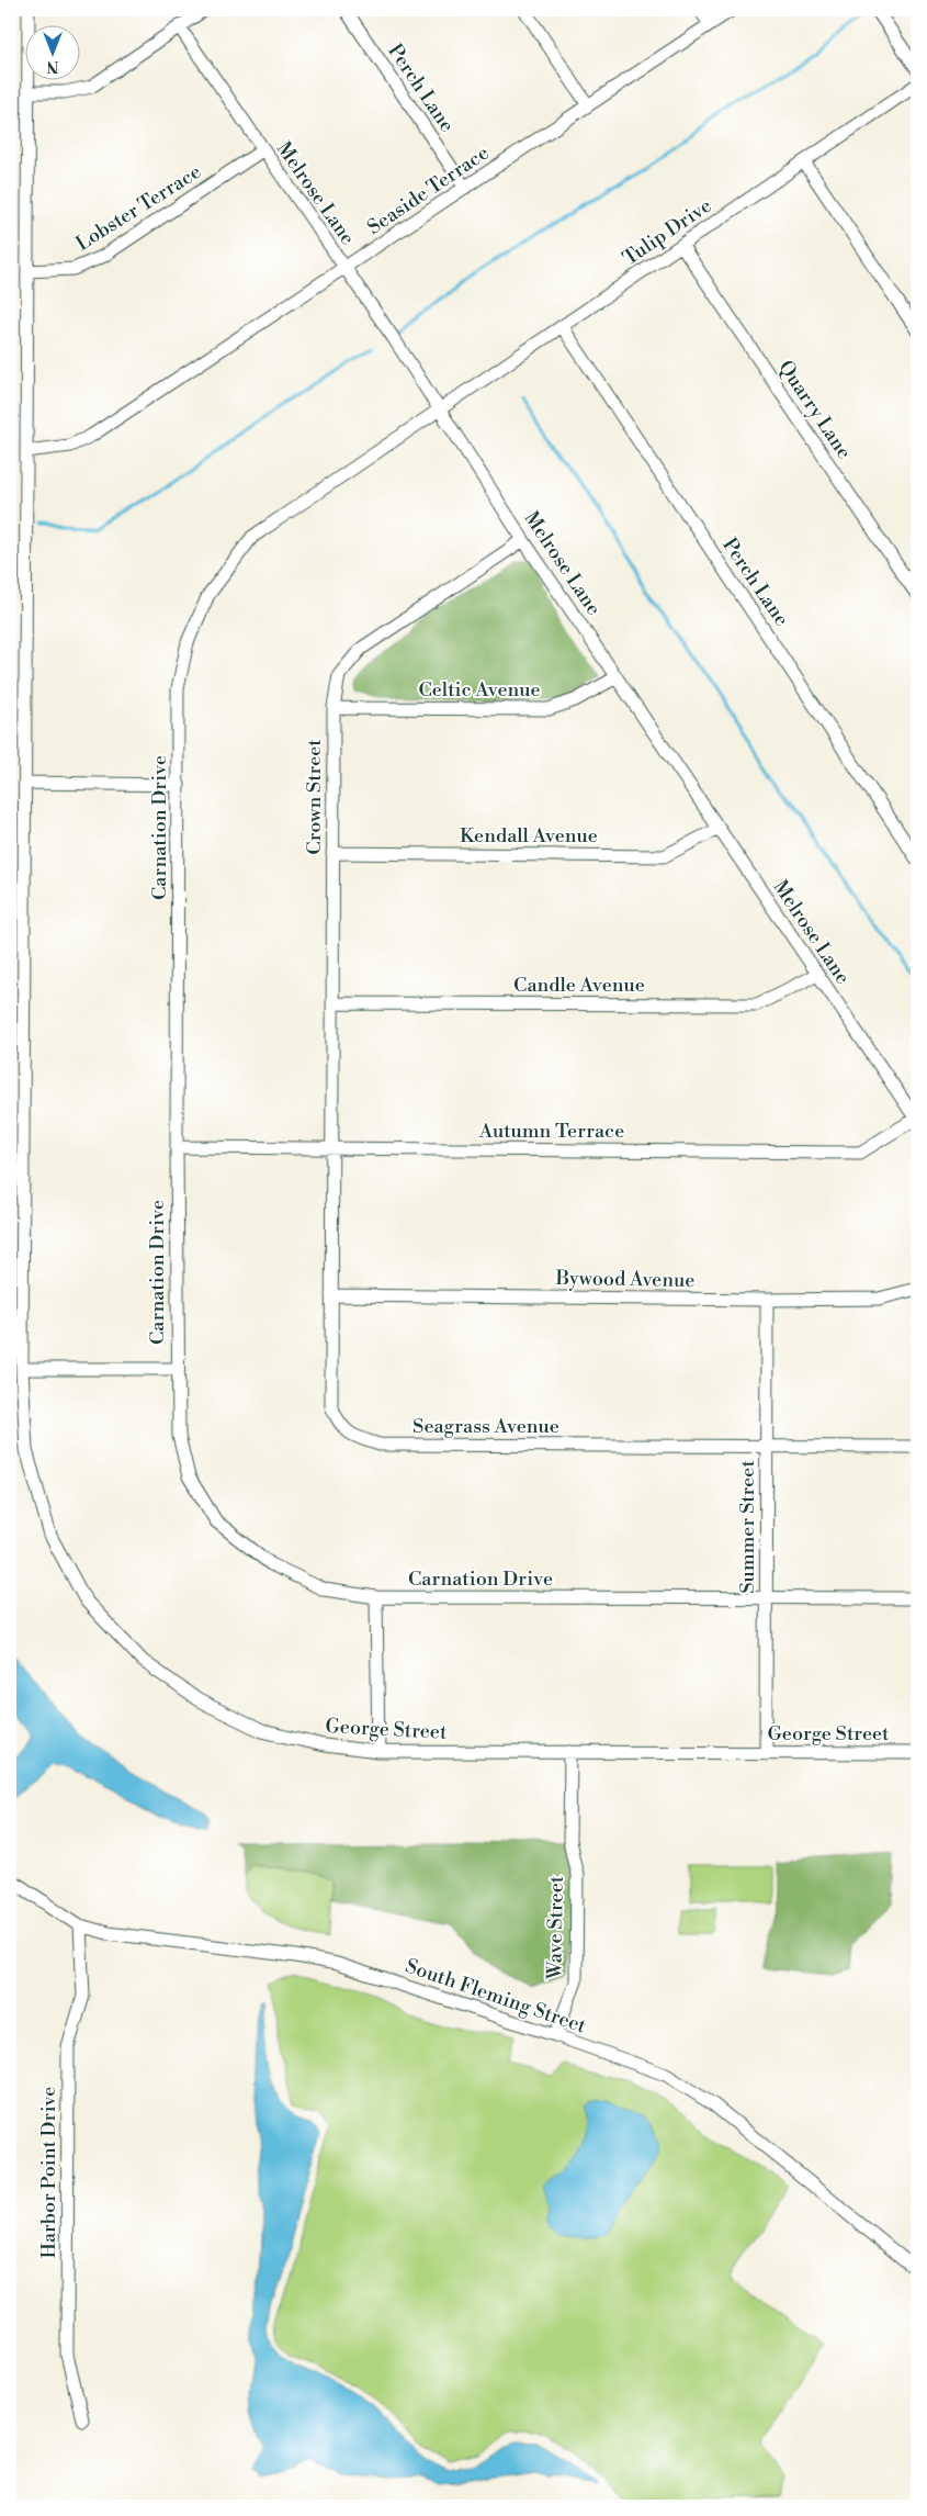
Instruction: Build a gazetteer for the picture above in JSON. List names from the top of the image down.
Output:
{
  "streets": {
    "street": [
      "Perch Lane",
      "Seaside Terrace",
      "Melrose Lane",
      "Lobster Terrace",
      "Tulip Drive",
      "Quarry Lane",
      "Celtic Avenue",
      "Crown Street",
      "Carnation Drive",
      "Kendall Avenue",
      "Candle Avenue",
      "Autumn Terrace",
      "Bywood Avenue",
      "Seagrass Avenue",
      "Summer Street",
      "George Street",
      "Wave Street",
      "South Fleming Street",
      "Harbor Point Drive"
    ]
  },
  "crossings": [
    ["Perch Lane", "Seaside Terrace"],
    ["Perch Lane", "Tulip Drive"],
    ["Seaside Terrace", "Melrose Lane"],
    ["Seaside Terrace", "George Street"],
    ["Melrose Lane", "Lobster Terrace"],
    ["Melrose Lane", "Tulip Drive"],
    ["Melrose Lane", "Celtic Avenue"],
    ["Melrose Lane", "Crown Street"],
    ["Melrose Lane", "Carnation Drive"],
    ["Melrose Lane", "Kendall Avenue"],
    ["Melrose Lane", "Candle Avenue"],
    ["Melrose Lane", "Autumn Terrace"],
    ["Lobster Terrace", "George Street"],
    ["Tulip Drive", "Quarry Lane"],
    ["Tulip Drive", "Carnation Drive"],
    ["Celtic Avenue", "Crown Street"],
    ["Crown Street", "Kendall Avenue"],
    ["Crown Street", "Candle Avenue"],
    ["Crown Street", "Autumn Terrace"],
    ["Crown Street", "Seagrass Avenue"],
    ["Carnation Drive", "Autumn Terrace"],
    ["Carnation Drive", "Summer Street"],
    ["Autumn Terrace", "Seagrass Avenue"],
    ["Bywood Avenue", "Seagrass Avenue"],
    ["Bywood Avenue", "Summer Street"],
    ["Seagrass Avenue", "Summer Street"],
    ["Summer Street", "George Street"],
    ["George Street", "Wave Street"],
    ["Wave Street", "South Fleming Street"],
    ["South Fleming Street", "Harbor Point Drive"]
  ],
  "north": "bottom"
}
